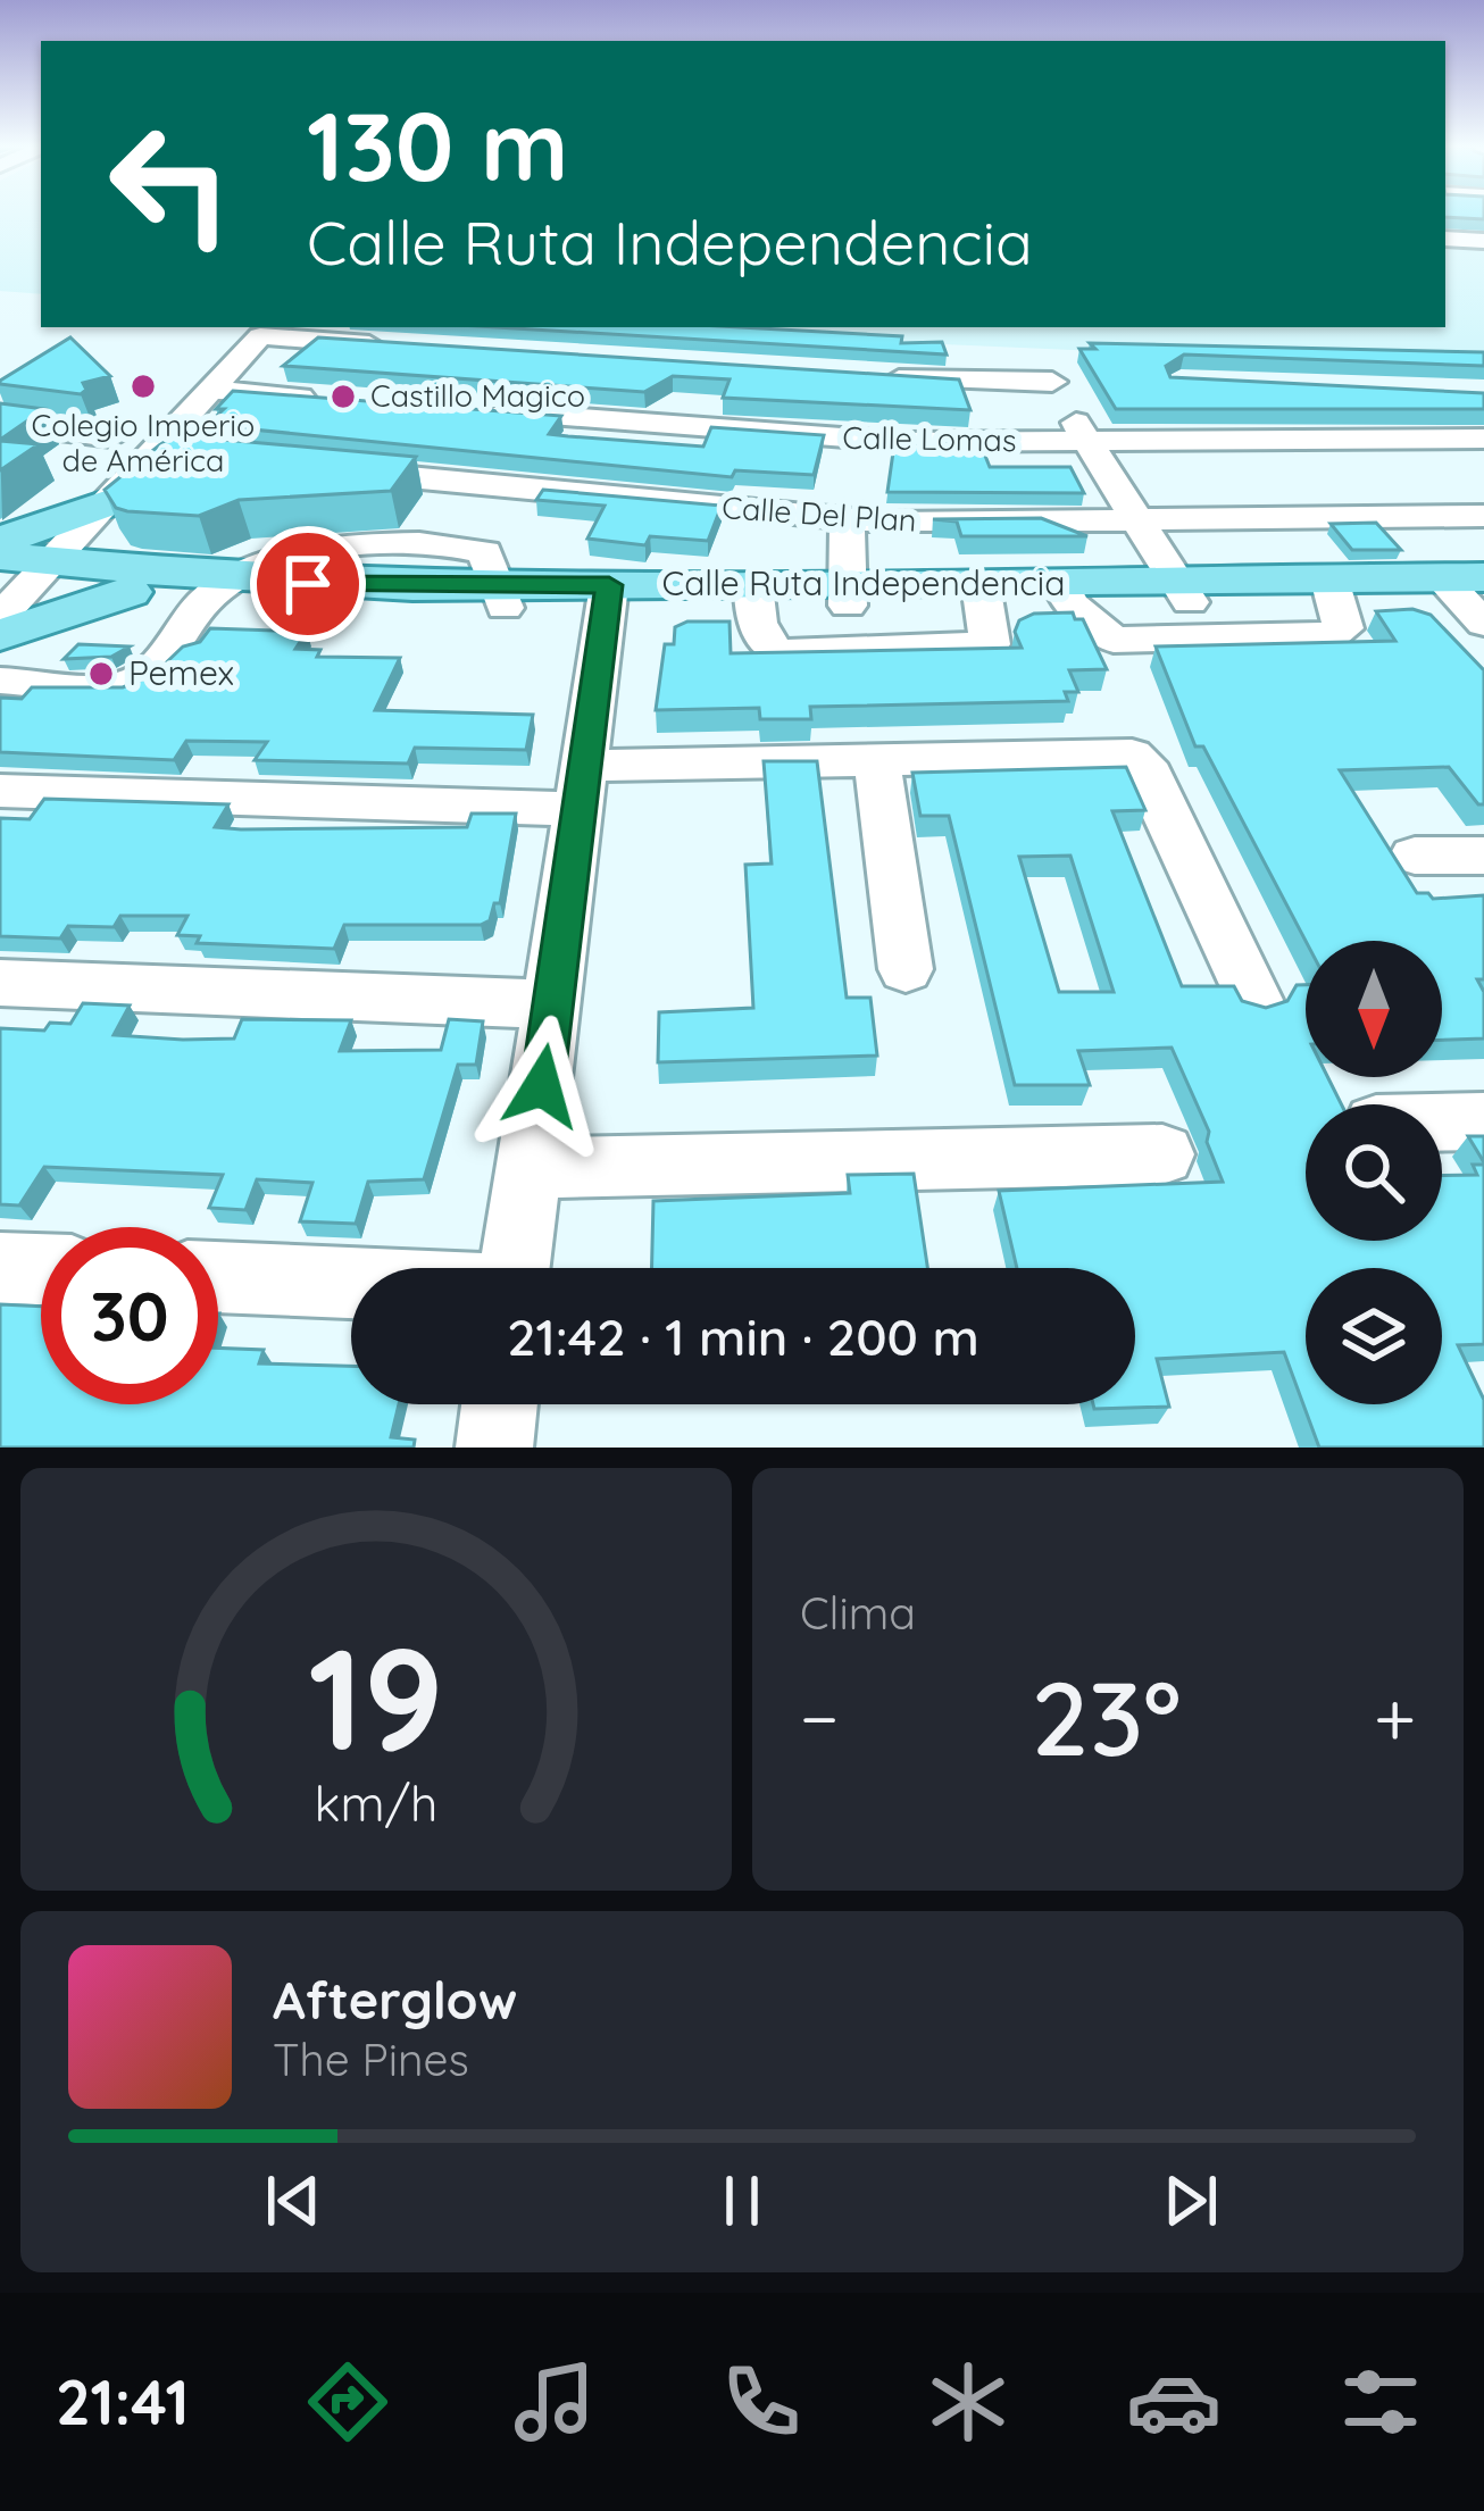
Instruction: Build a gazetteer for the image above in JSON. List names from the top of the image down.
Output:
{
  "streets": {
    "main road": ["Calle Ruta Independencia"],
    "street": ["Calle Lomas", "Calle Del Plan"]
  },
  "places": ["Colegio Imperio de América", "Castillo Magico", "Pemex"],
  "north": "bottom",
  "page": {
    "turn": ["130 m", "Calle Ruta Independencia"],
    "limit": "30",
    "trip": "21:42 · 1 min · 200 m",
    "tile": "Clima",
    "heat": ["−", "23°", "+"],
    "song": ["Afterglow", "The Pines"],
    "tabs": "21:41",
    "gauge": ["19", "km/h"]
  }
}
